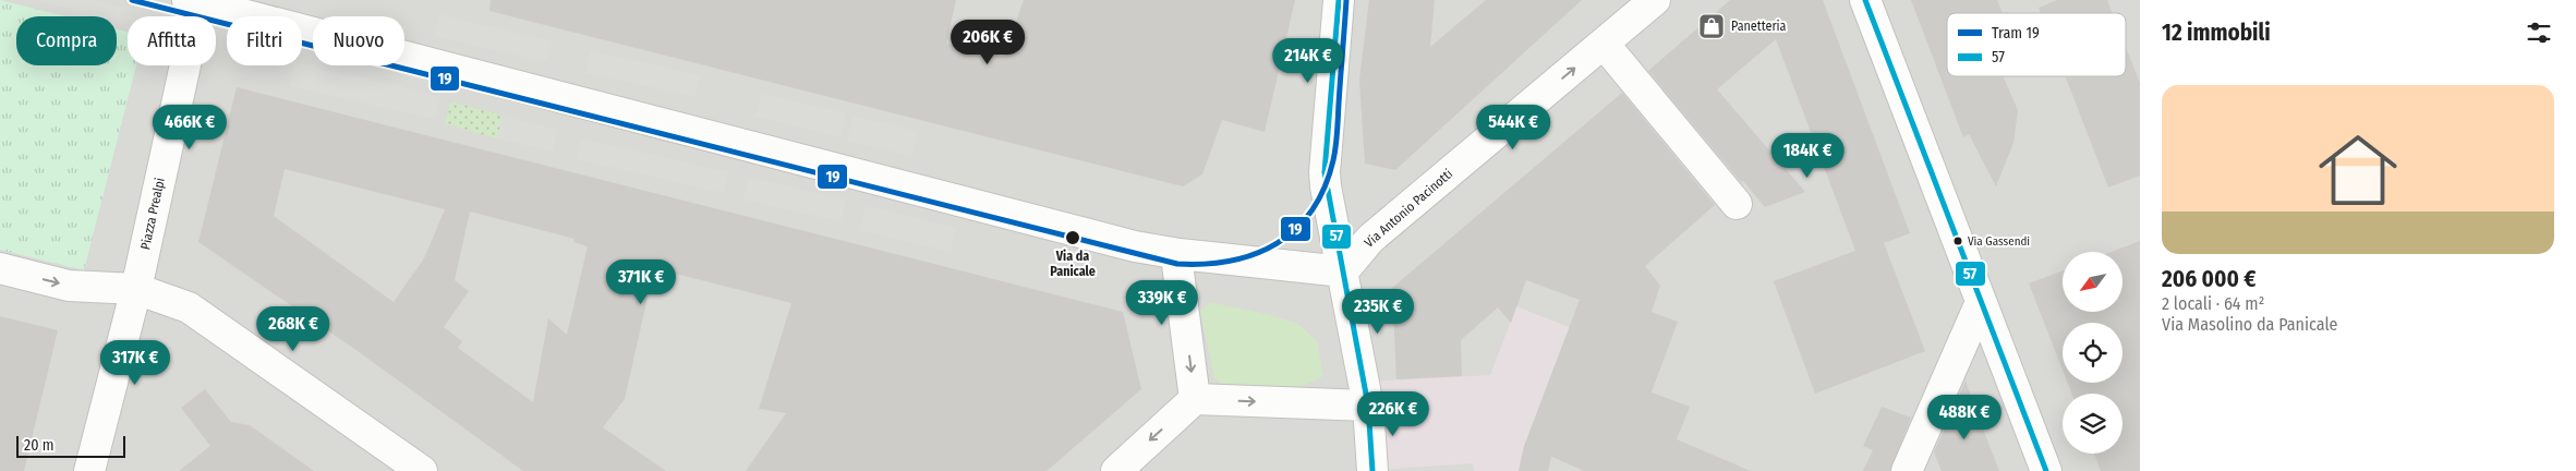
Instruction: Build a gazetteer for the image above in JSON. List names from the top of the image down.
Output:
{
  "streets": {
    "street": ["Via Antonio Pacinotti", "Piazza Prealpi"]
  },
  "one_way": ["Via Antonio Pacinotti"],
  "places": {
    "shop": ["Panetteria"],
    "other": ["Via da Panicale", "Via Gassendi"]
  },
  "lines": ["tram line 19", "transit line 57"],
  "legend": ["Tram 19", "57"],
  "scale_bar": "20 m",
  "north": "bottom left",
  "page": {
    "heading": "12 immobili",
    "chip": [
      "Compra",
      "Affitta",
      "Filtri",
      "Nuovo"
    ],
    "price": [
      "206K €",
      "214K €",
      "466K €",
      "544K €",
      "184K €",
      "371K €",
      "339K €",
      "235K €",
      "268K €",
      "317K €",
      "226K €",
      "488K €"
    ],
    "list": [
      {
        "name": "206 000 €",
        "note": "2 locali · 64 m² · Via Masolino da Panicale"
      }
    ],
    "scale": "20 m"
  }
}
